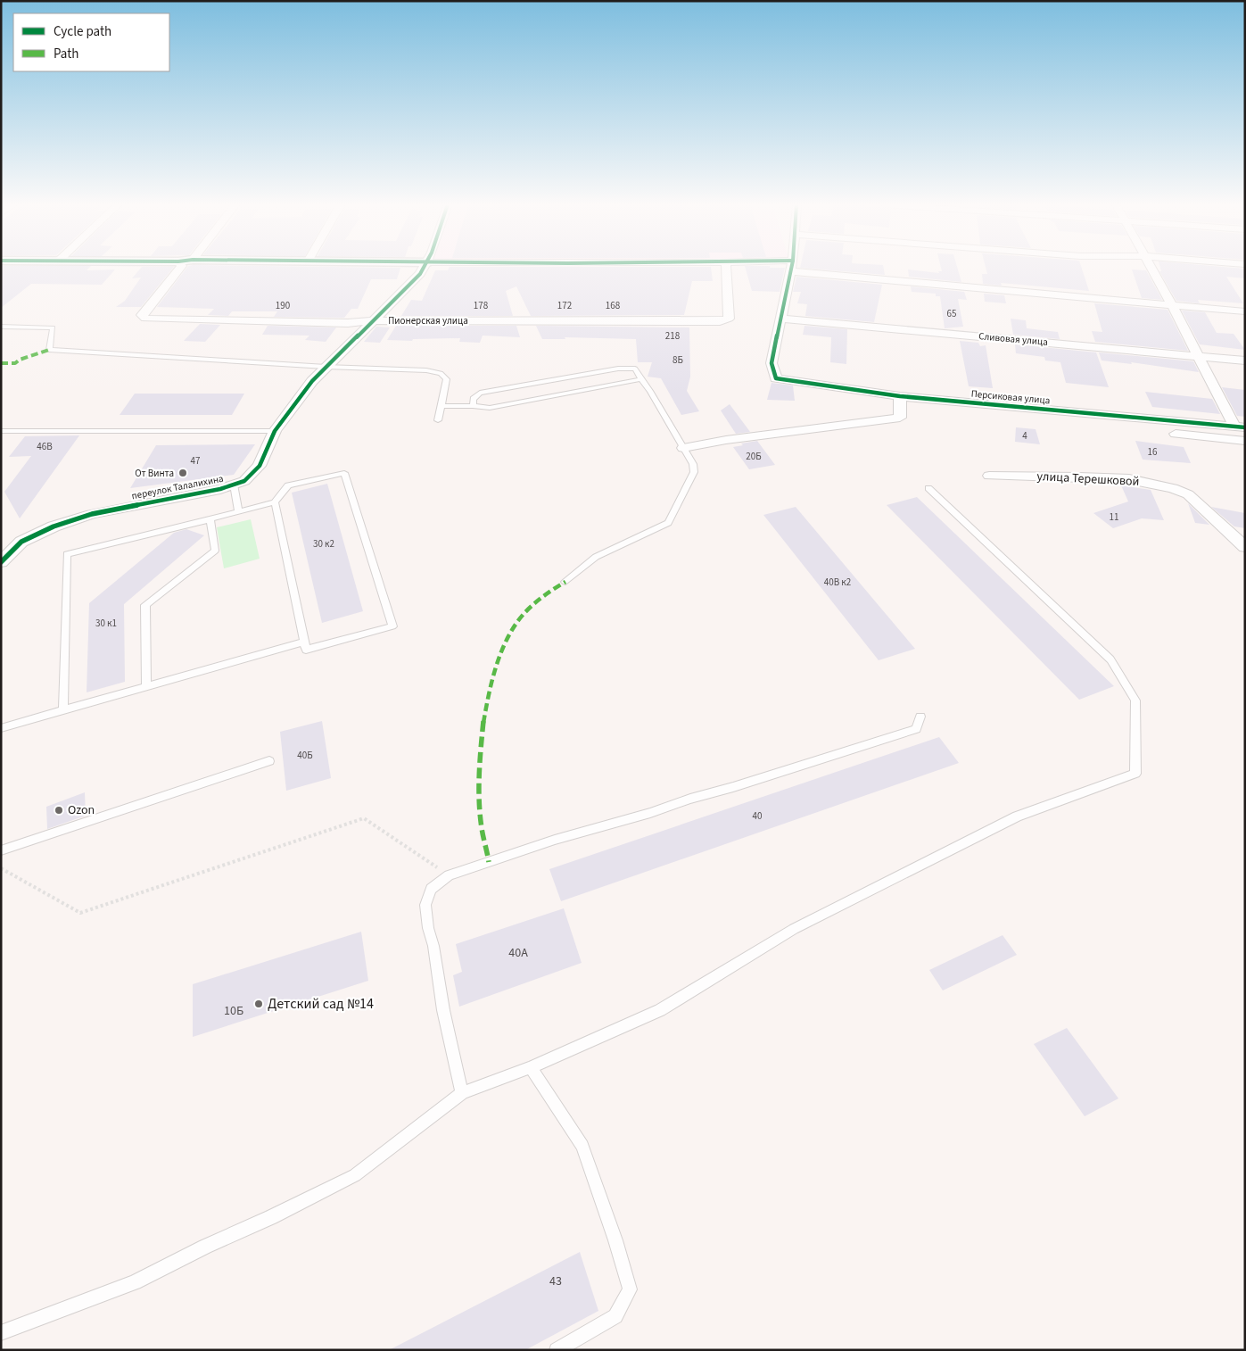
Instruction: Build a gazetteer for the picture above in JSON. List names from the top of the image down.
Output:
{
  "streets": {
    "street": [
      "Пионерская улица",
      "Сливовая улица",
      "Персиковая улица",
      "улица Терешковой",
      "переулок Талалихина"
    ]
  },
  "crossings": [
    ["Пионерская улица", "переулок Талалихина"],
    ["Сливовая улица", "Персиковая улица"]
  ],
  "places": ["От Винта", "Ozon", "Детский сад №14"],
  "house_numbers": [
    "190",
    "178",
    "172",
    "168",
    "65",
    "218",
    "8Б",
    "4",
    "46В",
    "16",
    "20Б",
    "47",
    "11",
    "30 к2",
    "40В к2",
    "30 к1",
    "40Б",
    "40",
    "40А",
    "10Б",
    "43"
  ],
  "legend": ["Cycle path", "Path"]
}
